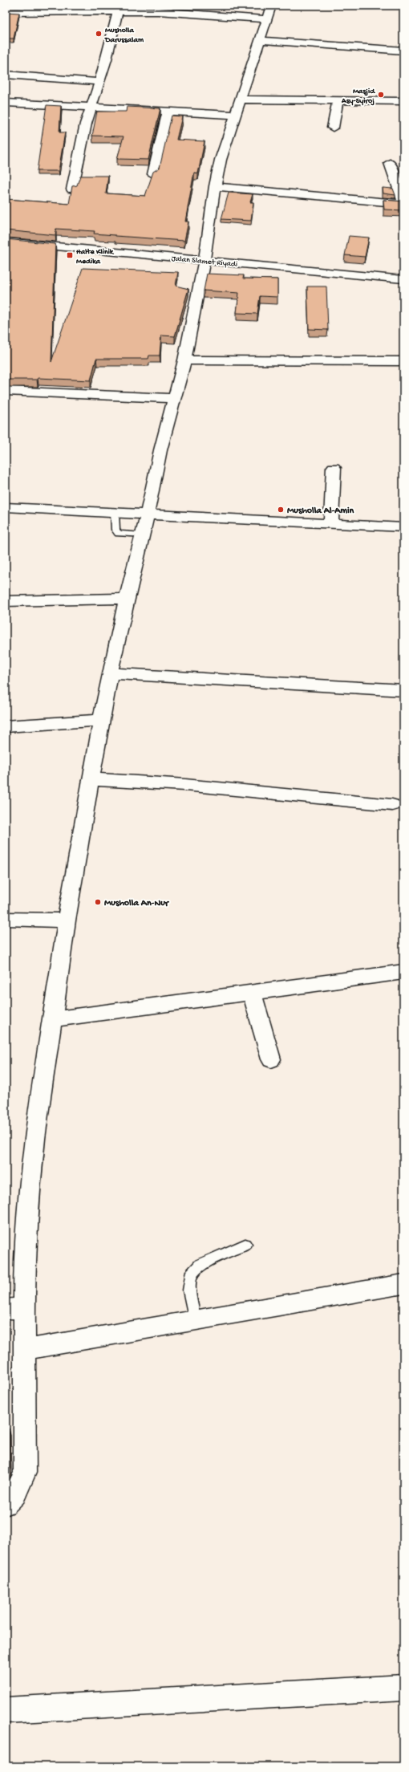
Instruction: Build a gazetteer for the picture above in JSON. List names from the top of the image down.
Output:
{
  "streets": {
    "street": ["Jalan Slamet Riyadi"]
  },
  "places": {
    "other": [
      "Musholla Darussalam",
      "Masjid Asy-Syiroj",
      "Musholla Al-Amin",
      "Musholla An-Nur"
    ],
    "transit": ["Halte Klinik Medika"]
  }
}
